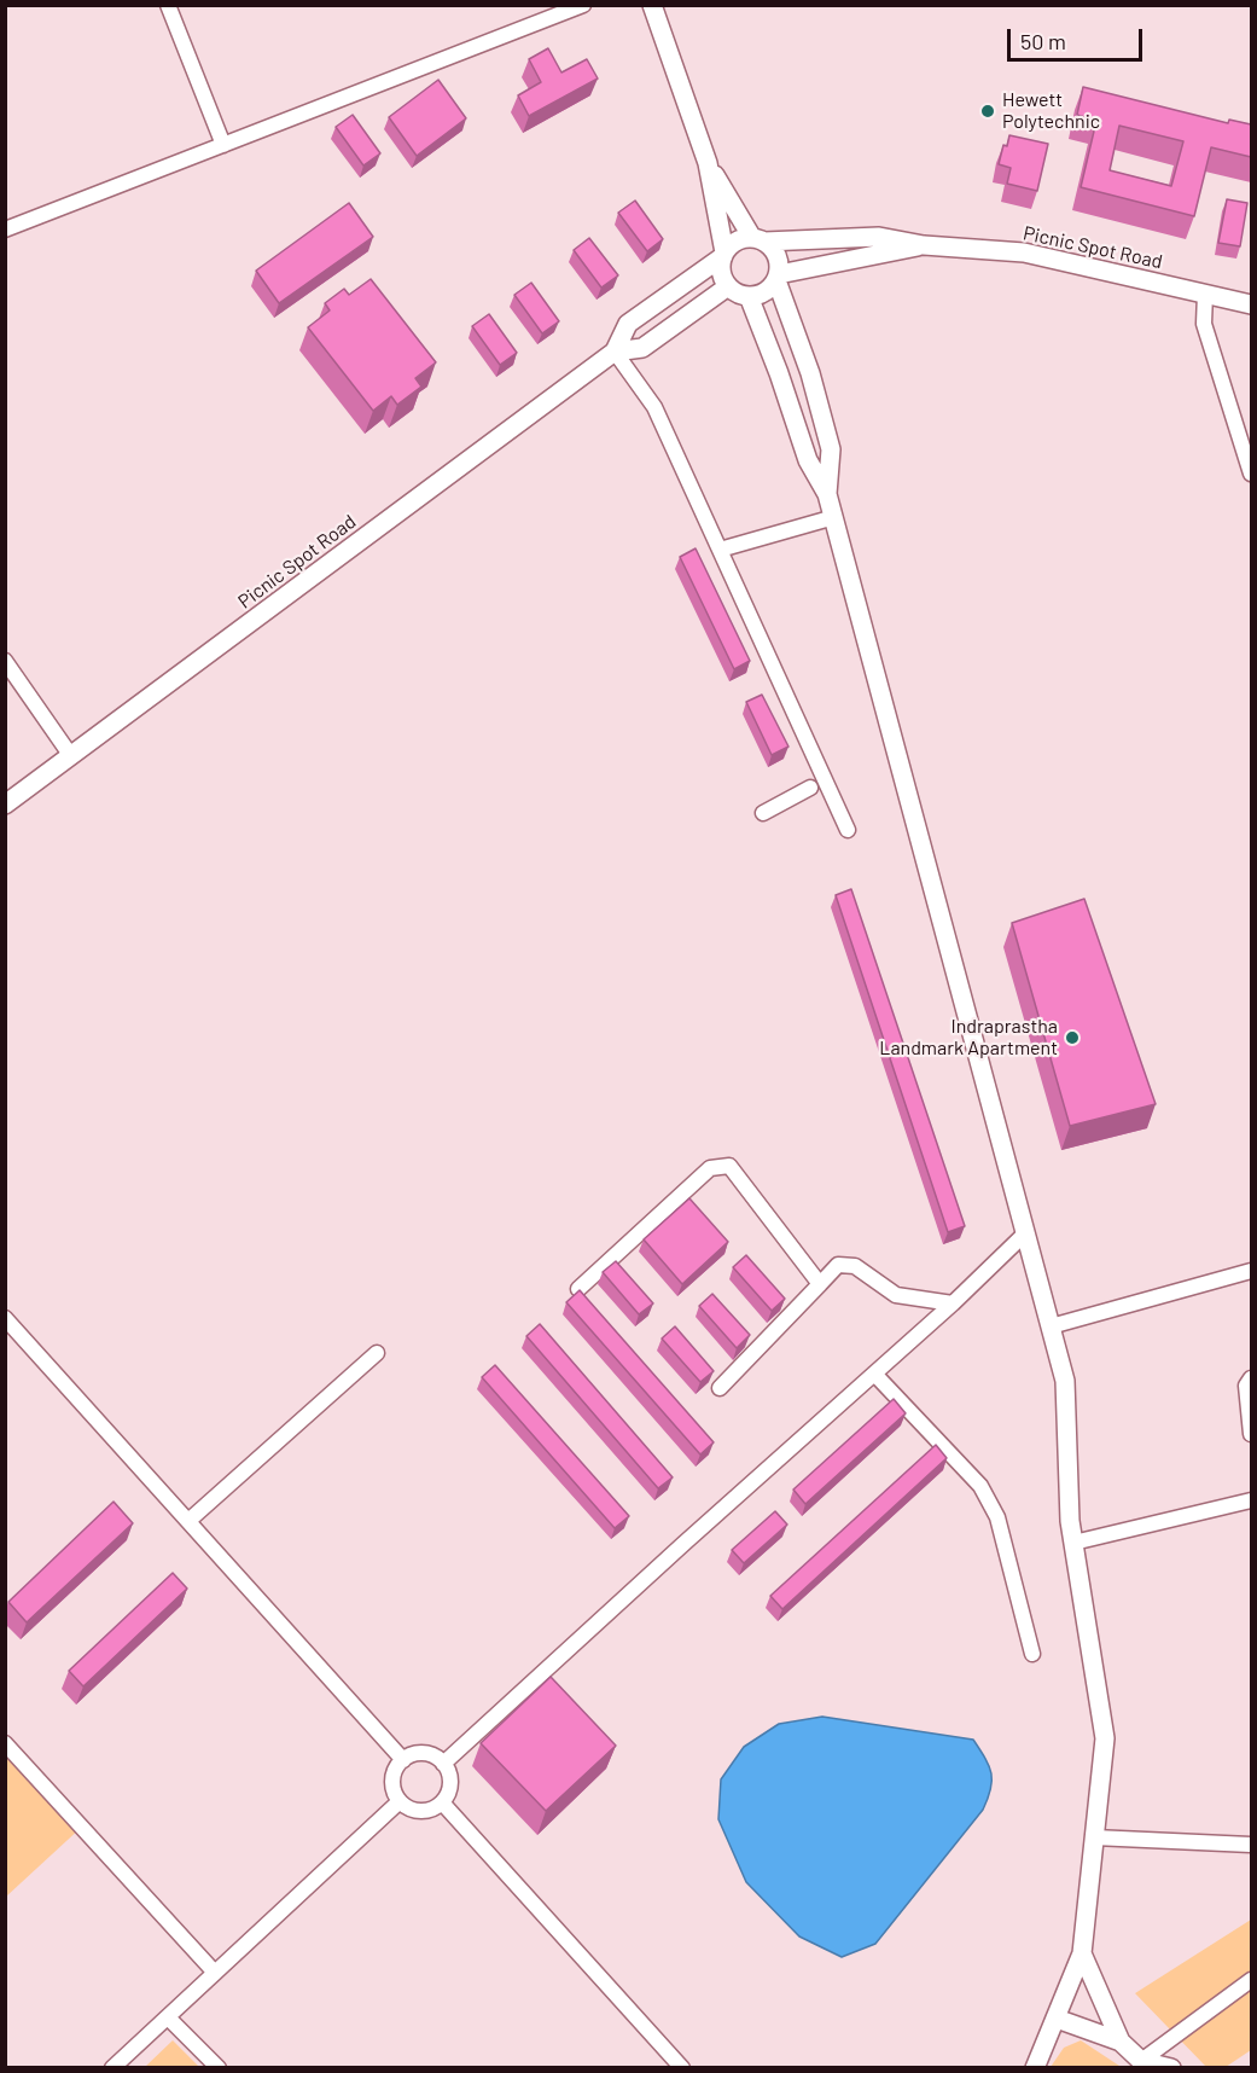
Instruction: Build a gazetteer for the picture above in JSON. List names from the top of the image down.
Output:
{
  "streets": {
    "street": ["Picnic Spot Road"]
  },
  "places": ["Hewett Polytechnic", "Indraprastha Landmark Apartment"],
  "scale_bar": "50 m"
}
